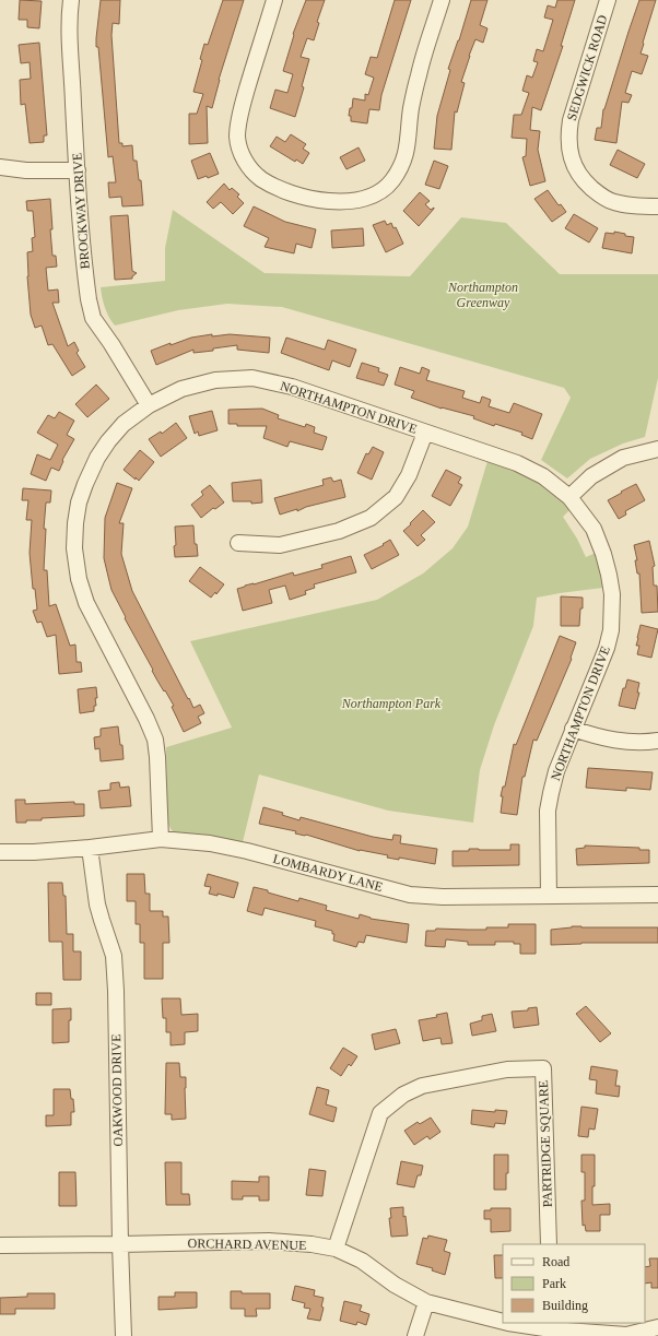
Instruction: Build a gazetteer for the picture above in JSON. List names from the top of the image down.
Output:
{
  "streets": {
    "street": [
      "SEDGWICK ROAD",
      "BROCKWAY DRIVE",
      "NORTHAMPTON DRIVE",
      "LOMBARDY LANE",
      "OAKWOOD DRIVE",
      "PARTRIDGE SQUARE",
      "ORCHARD AVENUE"
    ]
  },
  "crossings": [
    ["BROCKWAY DRIVE", "NORTHAMPTON DRIVE"],
    ["NORTHAMPTON DRIVE", "LOMBARDY LANE"],
    ["LOMBARDY LANE", "OAKWOOD DRIVE"],
    ["OAKWOOD DRIVE", "ORCHARD AVENUE"],
    ["PARTRIDGE SQUARE", "ORCHARD AVENUE"]
  ],
  "parks": ["Northampton Greenway", "Northampton Park"],
  "legend": ["Road", "Park", "Building"]
}
